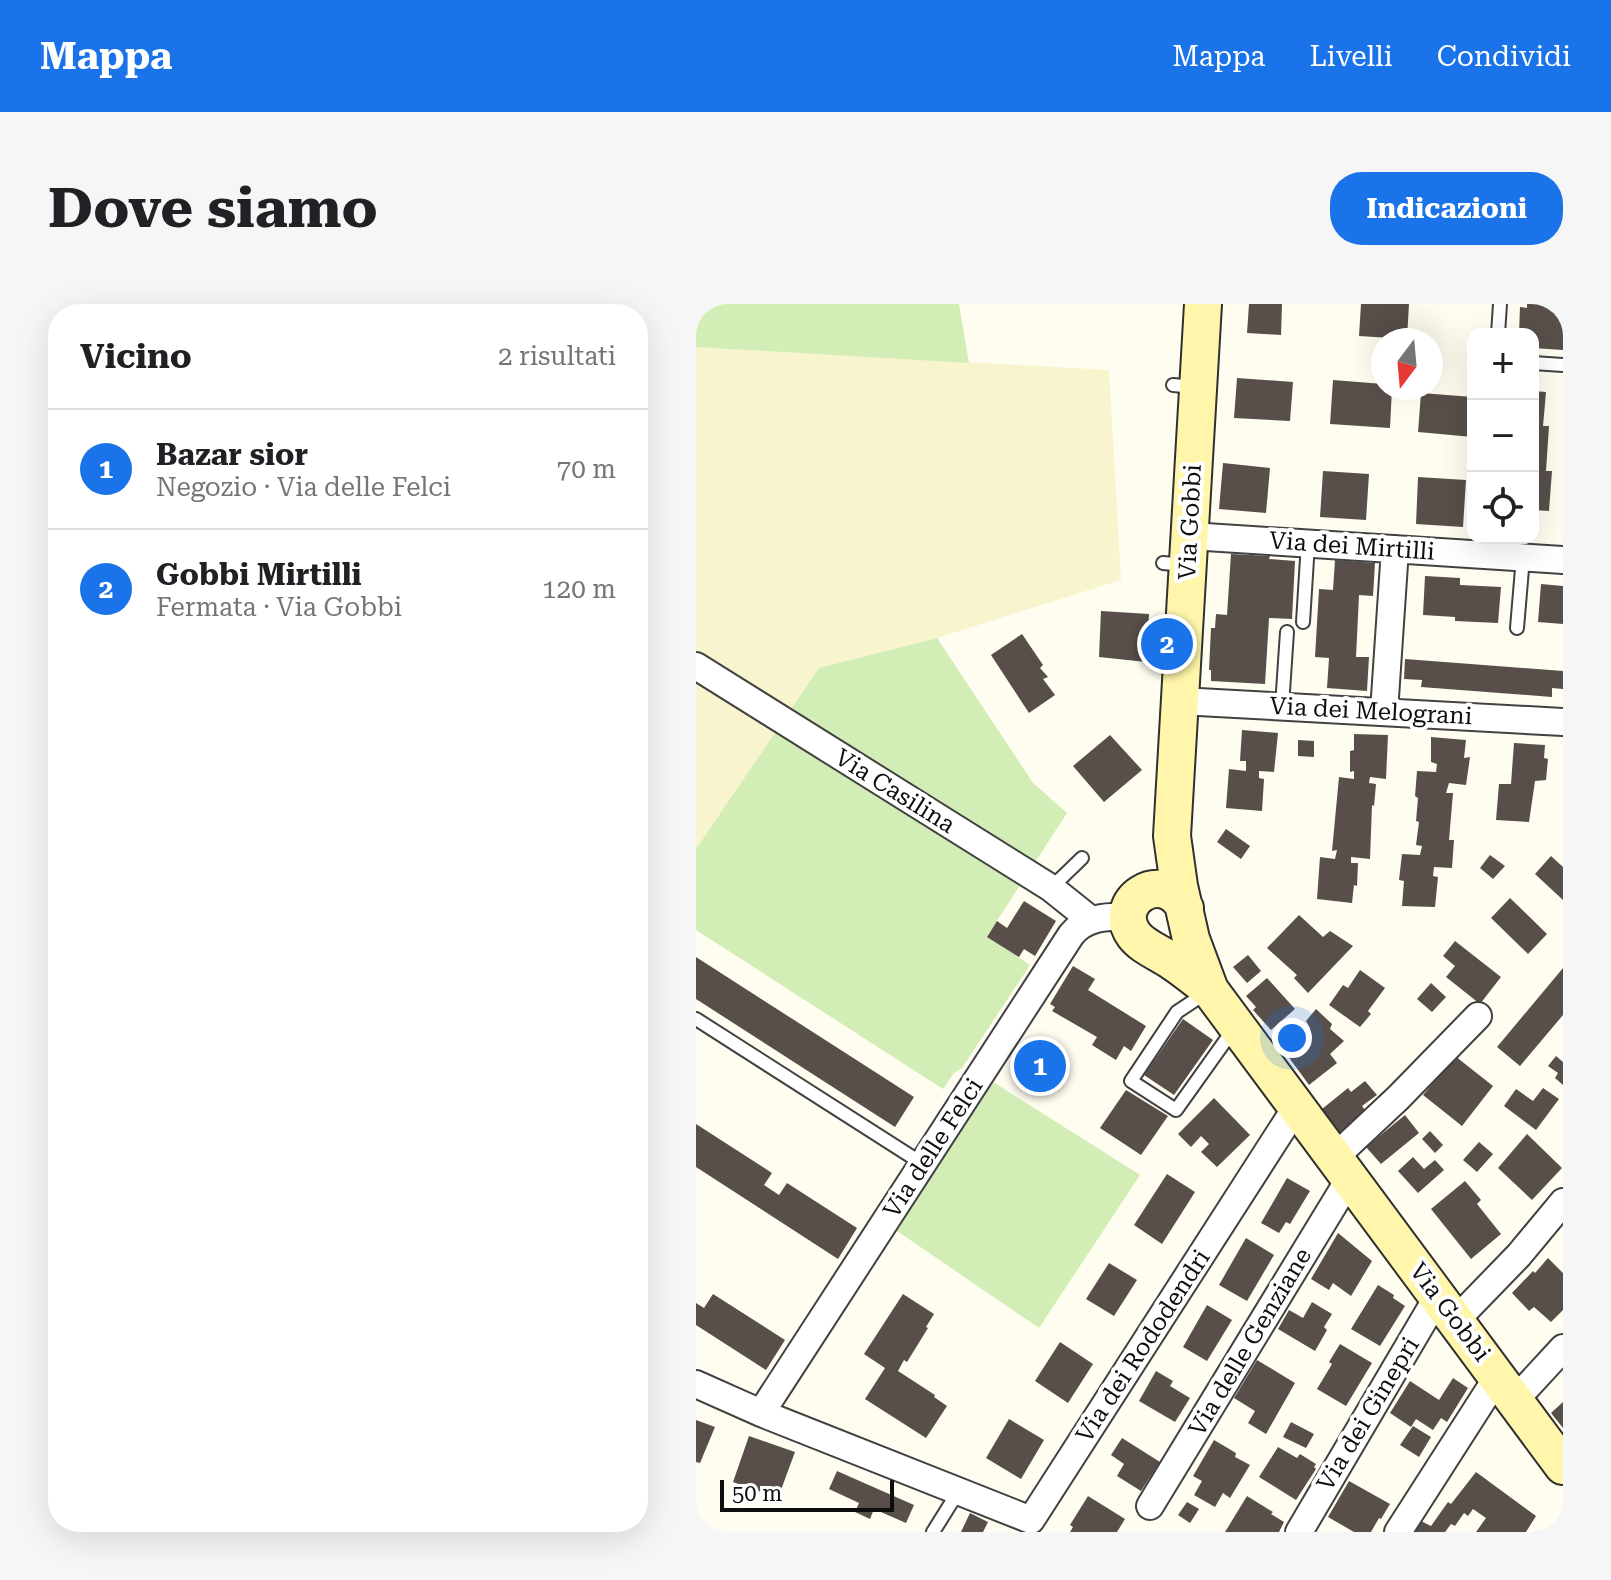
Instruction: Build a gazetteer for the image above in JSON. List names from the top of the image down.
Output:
{
  "streets": {
    "street": [
      "Via Gobbi",
      "Via dei Mirtilli",
      "Via dei Melograni",
      "Via Casilina",
      "Via delle Felci",
      "Via delle Genziane",
      "Via dei Rododendri",
      "Via dei Ginepri"
    ]
  },
  "crossings": [
    ["Via Gobbi", "Via dei Mirtilli"],
    ["Via Gobbi", "Via dei Melograni"],
    ["Via Gobbi", "Via delle Genziane"],
    ["Via Gobbi", "Via dei Rododendri"],
    ["Via Gobbi", "Via dei Ginepri"],
    ["Via Casilina", "Via delle Felci"],
    ["Via delle Felci", "Via dei Rododendri"]
  ],
  "scale_bar": "50 m",
  "north": "bottom",
  "page": {
    "header": "Mappa",
    "nav": ["Mappa", "Livelli", "Condividi"],
    "buttons": "Indicazioni",
    "title": "Dove siamo",
    "heading": ["Vicino", "2 risultati"],
    "map_buttons": ["+", "−"],
    "list": [
      {
        "mark": "1",
        "name": "Bazar sior",
        "note": "Negozio · Via delle Felci",
        "value": "70 m"
      },
      {
        "mark": "2",
        "name": "Gobbi Mirtilli",
        "note": "Fermata · Via Gobbi",
        "value": "120 m"
      }
    ],
    "pins": ["2", "1"],
    "scale": "50 m"
  }
}
